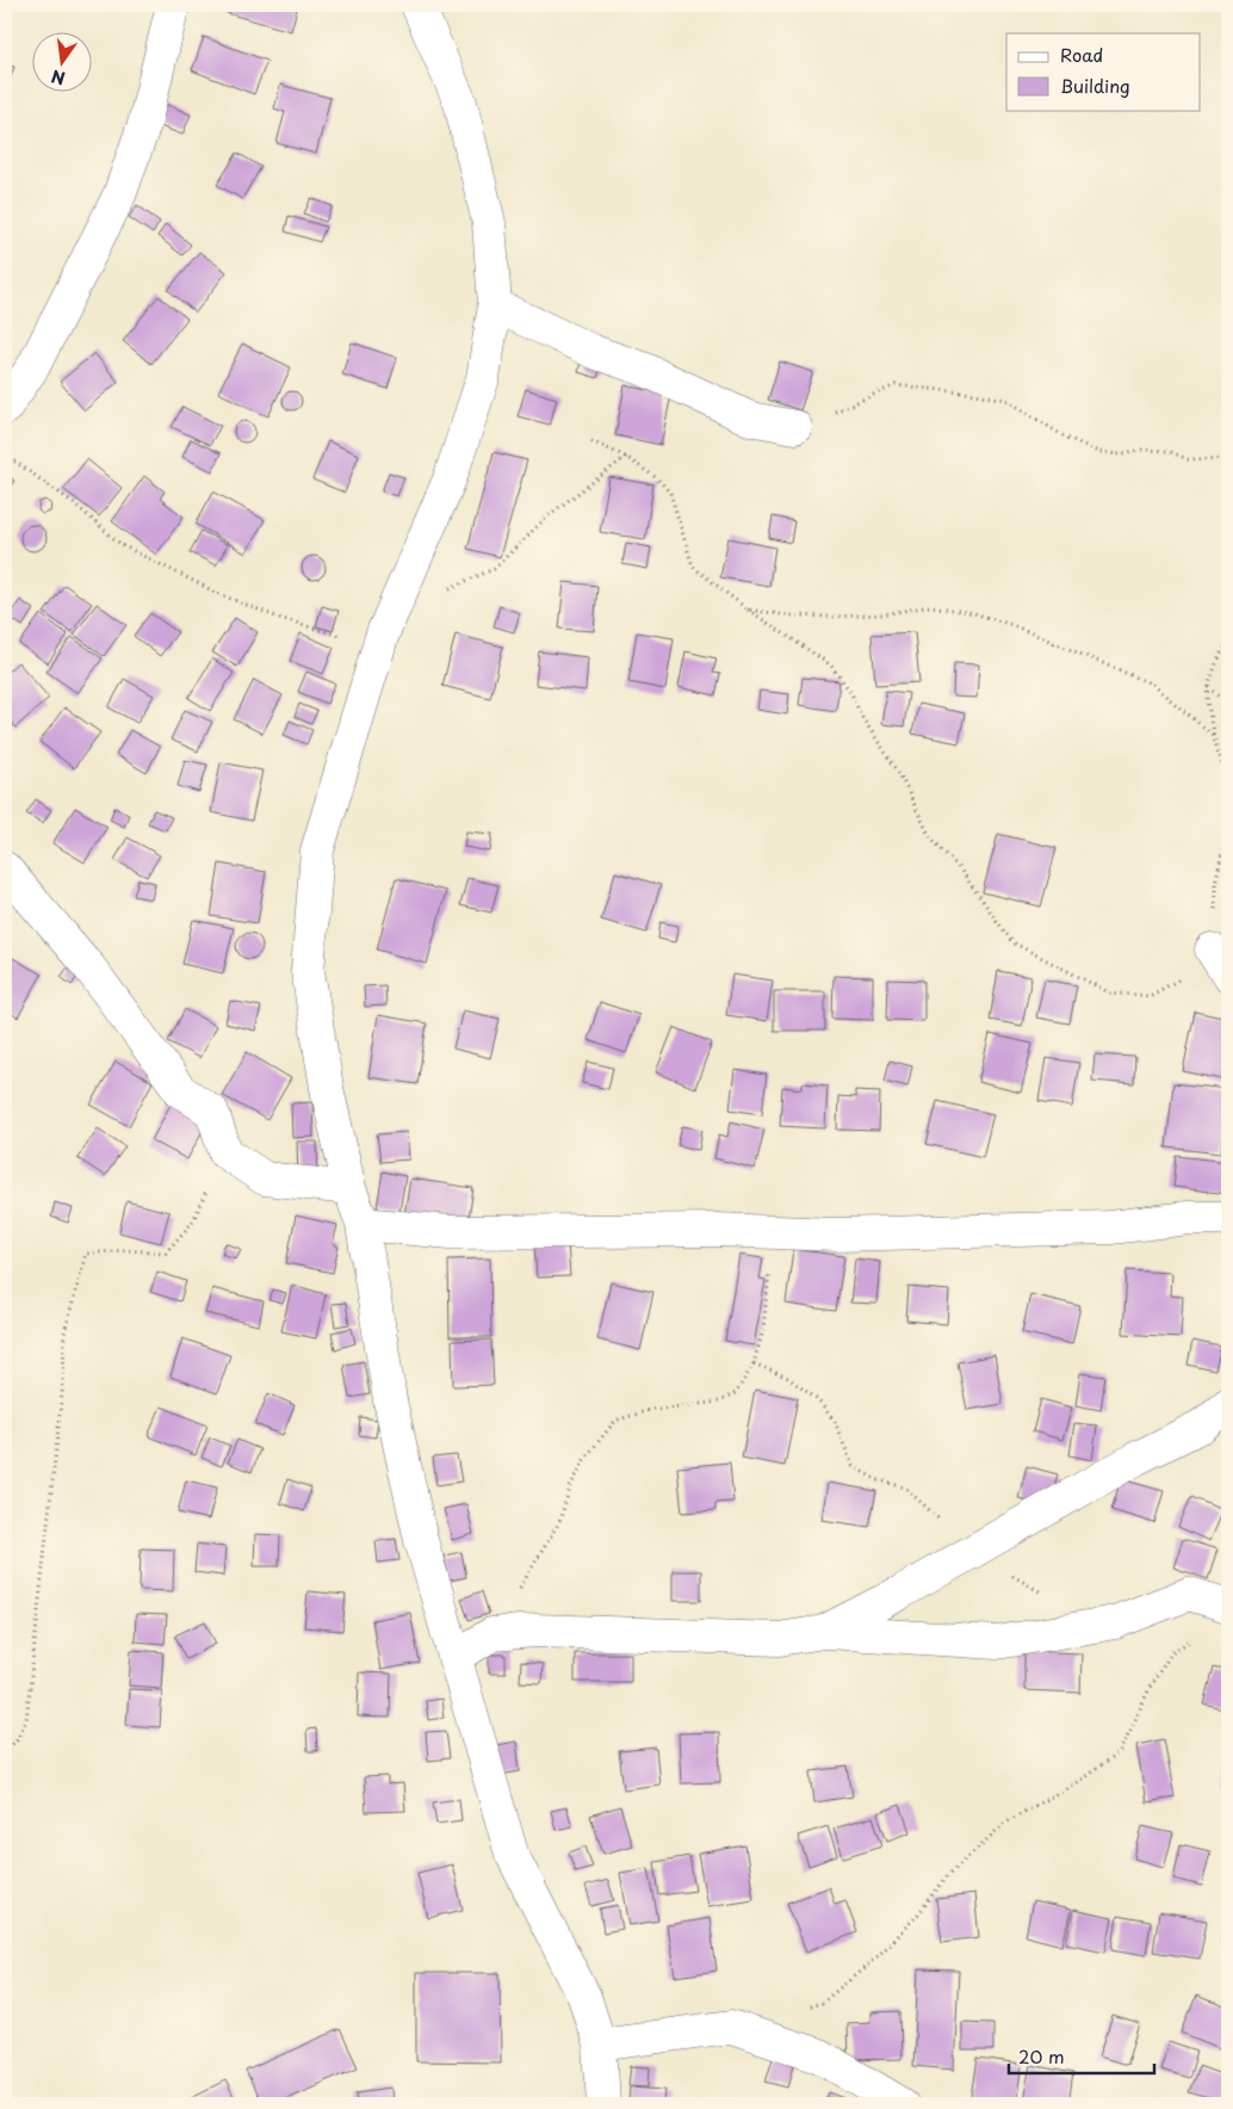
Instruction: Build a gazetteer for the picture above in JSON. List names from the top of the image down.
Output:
{
  "legend": ["Road", "Building"],
  "scale_bar": "20 m",
  "north": "bottom"
}
